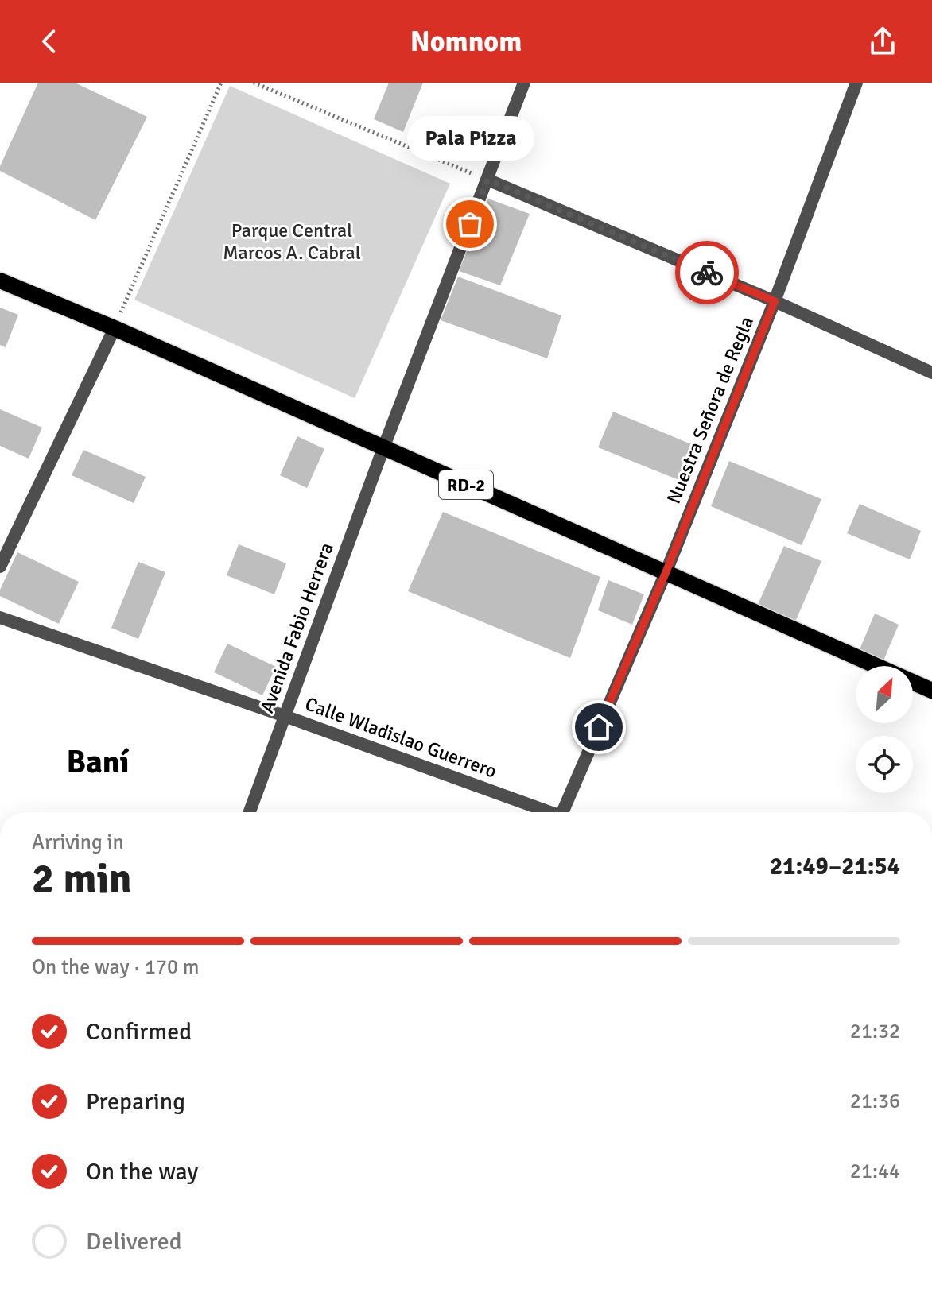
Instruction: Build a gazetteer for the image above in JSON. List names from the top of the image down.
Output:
{
  "streets": {
    "main road": ["RD-2"],
    "street": ["Nuestra Señora de Regla", "Avenida Fabio Herrera", "Calle Wladislao Guerrero"]
  },
  "crossings": [
    ["Nuestra Señora de Regla", "RD-2"],
    ["RD-2", "Avenida Fabio Herrera"],
    ["Avenida Fabio Herrera", "Calle Wladislao Guerrero"]
  ],
  "districts": ["Baní"],
  "parks": ["Parque Central Marcos A. Cabral"],
  "places": ["Pala Pizza"],
  "north": "top right",
  "page": {
    "header": "Nomnom",
    "bubble": "Pala Pizza",
    "heading": ["2 min", "Arriving in", "21:49–21:54"],
    "bar": "On the way · 170 m",
    "list": [
      ["Confirmed", "21:32"],
      ["Preparing", "21:36"],
      ["On the way", "21:44"],
      "Delivered"
    ]
  }
}
